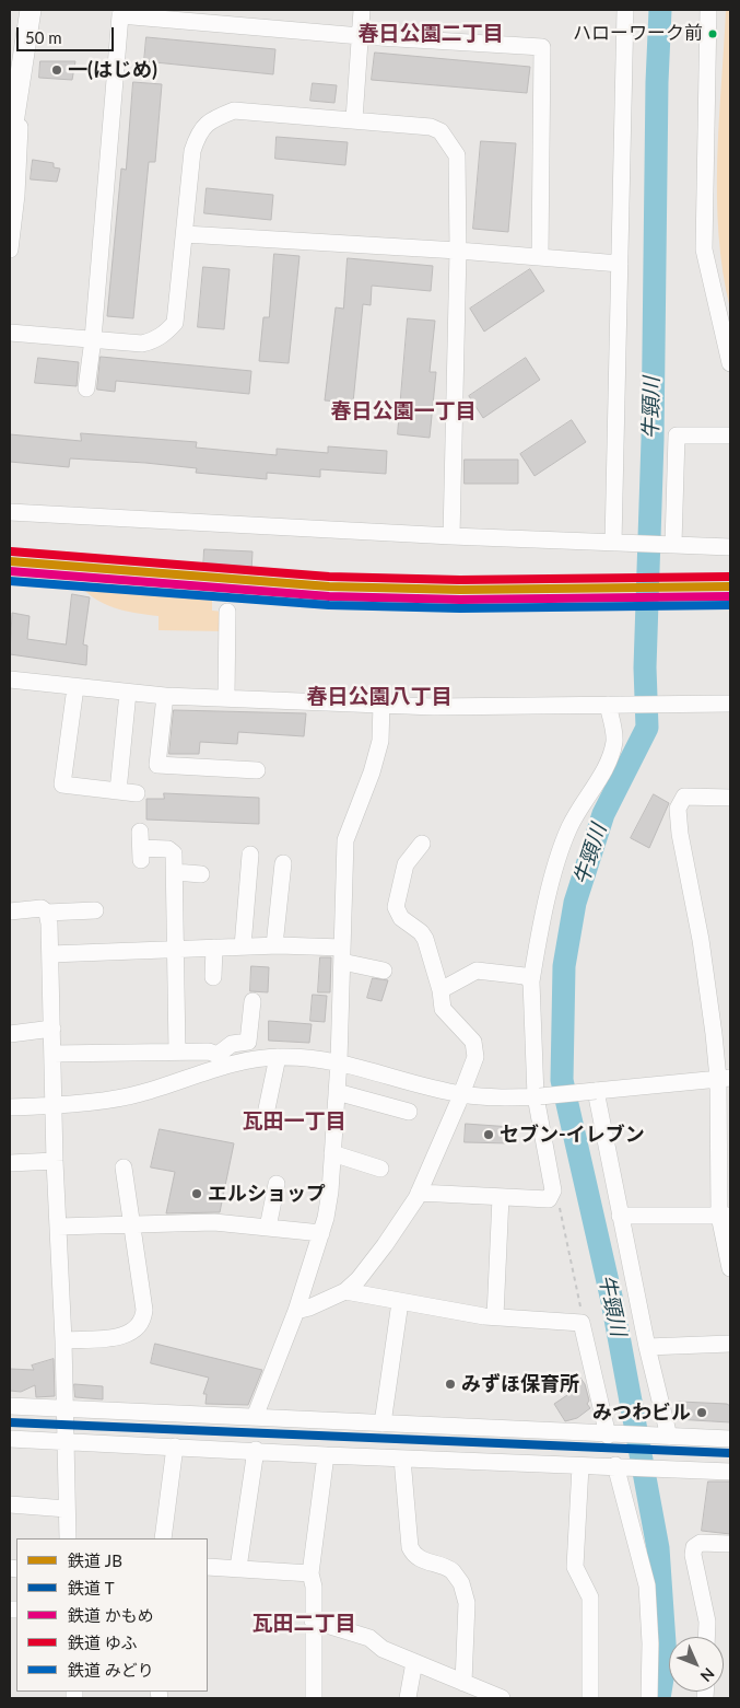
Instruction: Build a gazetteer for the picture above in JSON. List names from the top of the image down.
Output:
{
  "districts": [
    "春日公園二丁目",
    "春日公園一丁目",
    "春日公園八丁目",
    "瓦田一丁目",
    "瓦田二丁目"
  ],
  "water": ["牛頸川"],
  "places": [
    "ハローワーク前",
    "一(はじめ)",
    "セブン-イレブン",
    "エルショップ",
    "みずほ保育所",
    "みつわビル"
  ],
  "lines": [
    "rail line ゆふ",
    "rail line JB",
    "rail line かもめ",
    "rail line みどり",
    "rail line T"
  ],
  "legend": [
    "鉄道 JB",
    "鉄道 T",
    "鉄道 かもめ",
    "鉄道 ゆふ",
    "鉄道 みどり"
  ],
  "scale_bar": "50 m",
  "north": "bottom right"
}
